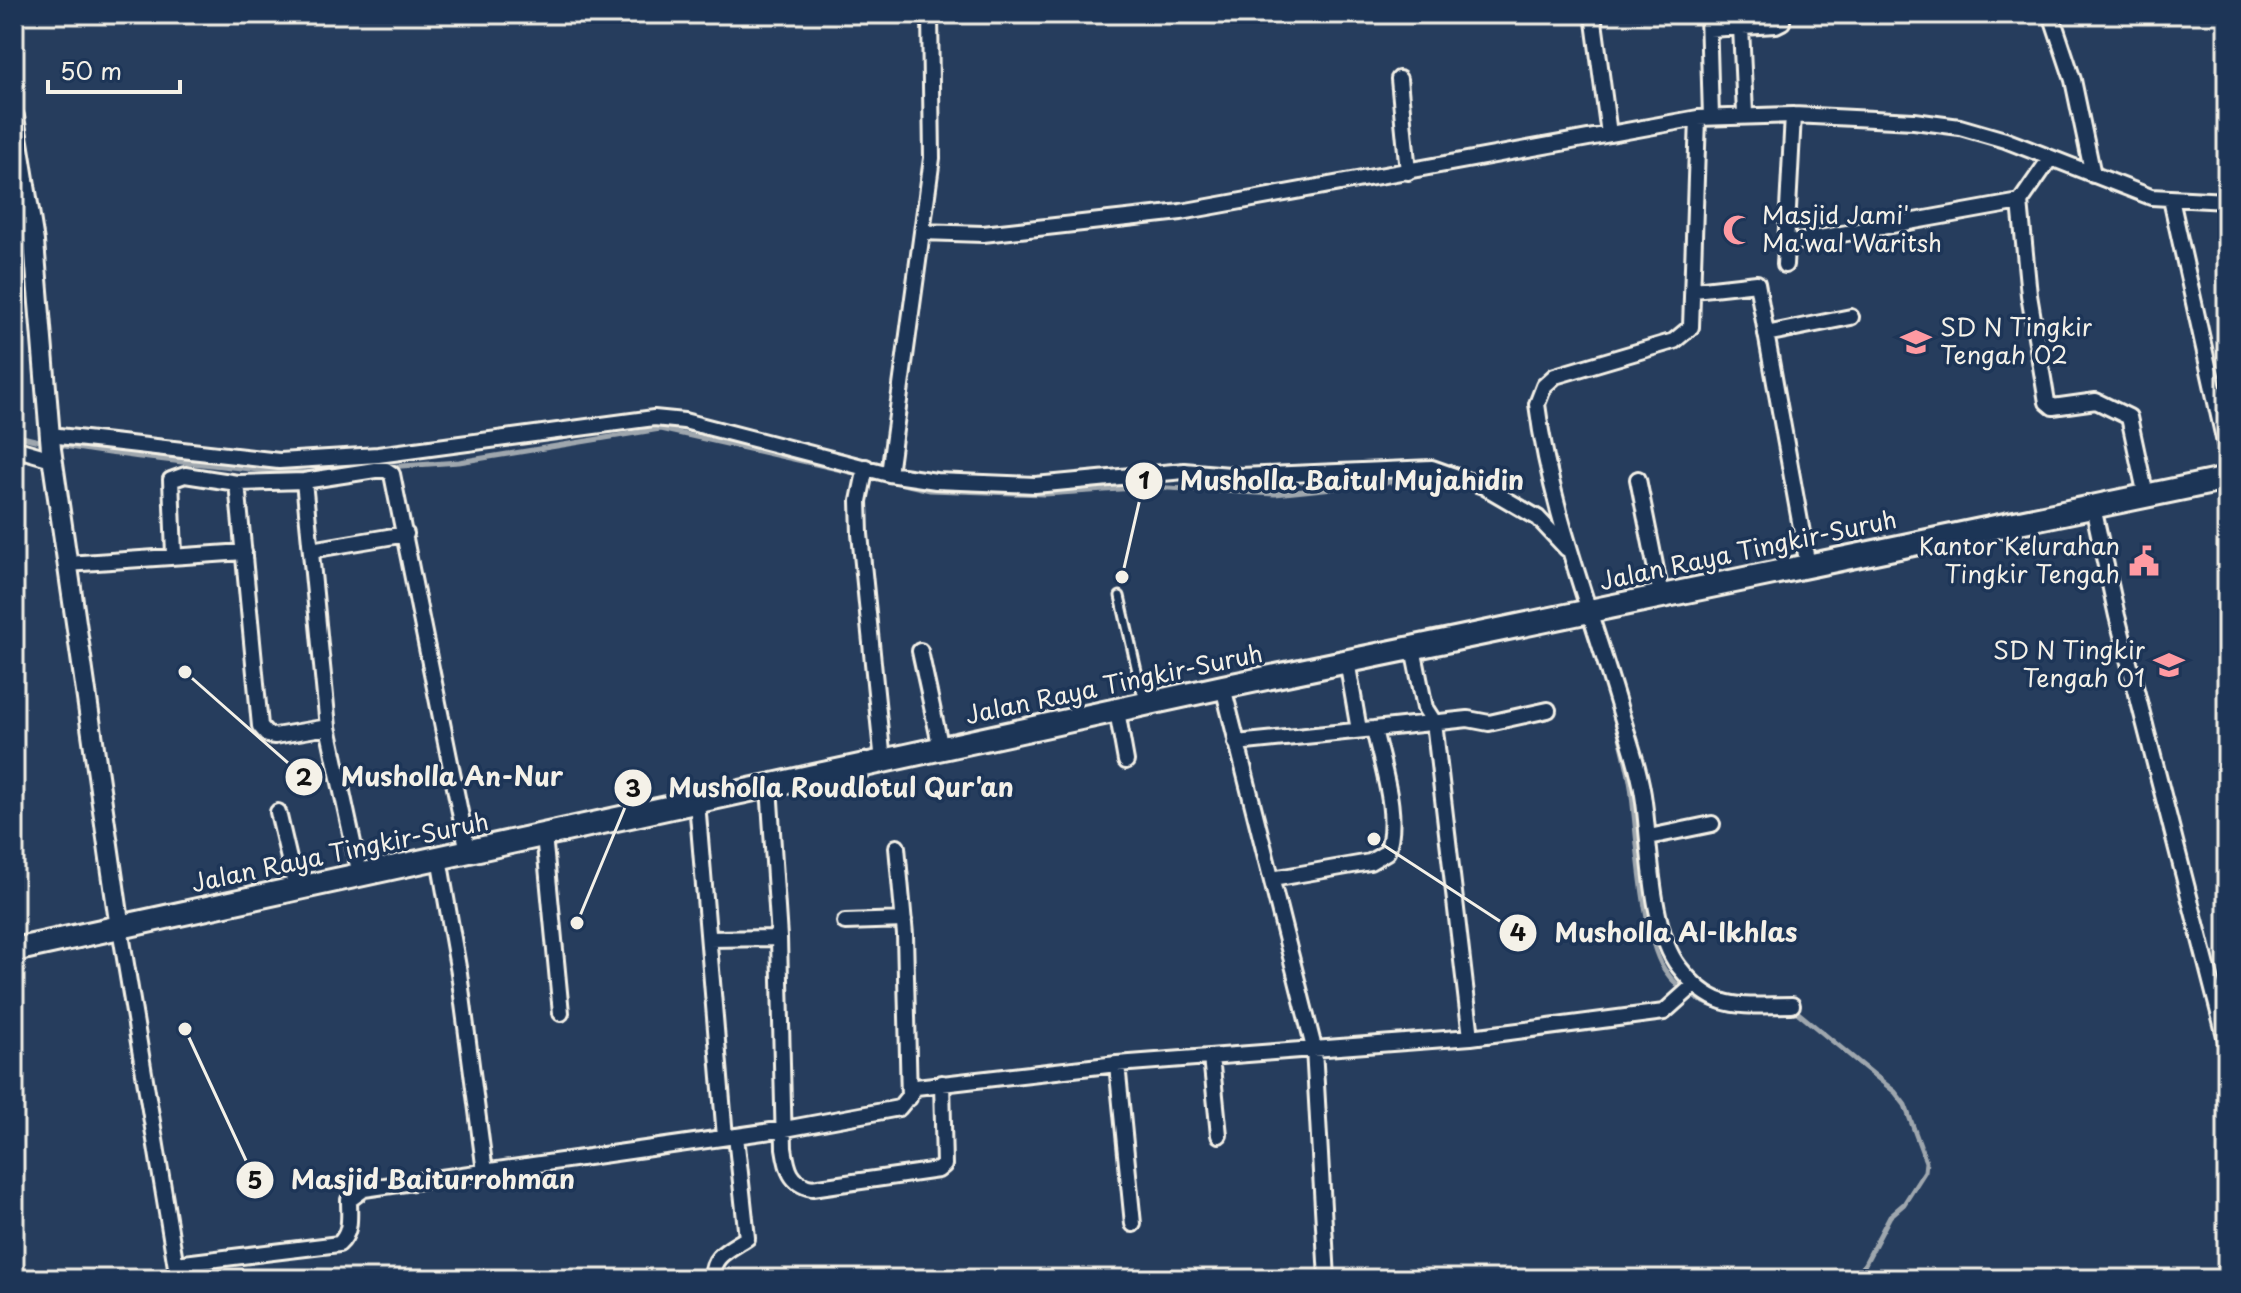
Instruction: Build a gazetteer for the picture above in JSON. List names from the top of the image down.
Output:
{
  "streets": {
    "main road": ["Jalan Raya Tingkir-Suruh"]
  },
  "places": {
    "mosque": ["Masjid Jami' Ma'wal Waritsh"],
    "school or university": ["SD N Tingkir Tengah 02", "SD N Tingkir Tengah 01"],
    "public building": ["Kantor Kelurahan Tingkir Tengah"],
    "other": [
      "Musholla Baitul Mujahidin",
      "Musholla An-Nur",
      "Musholla Al-Ikhlas",
      "Musholla Roudlotul Qur'an",
      "Masjid Baiturrohman"
    ]
  },
  "scale_bar": "50 m"
}
